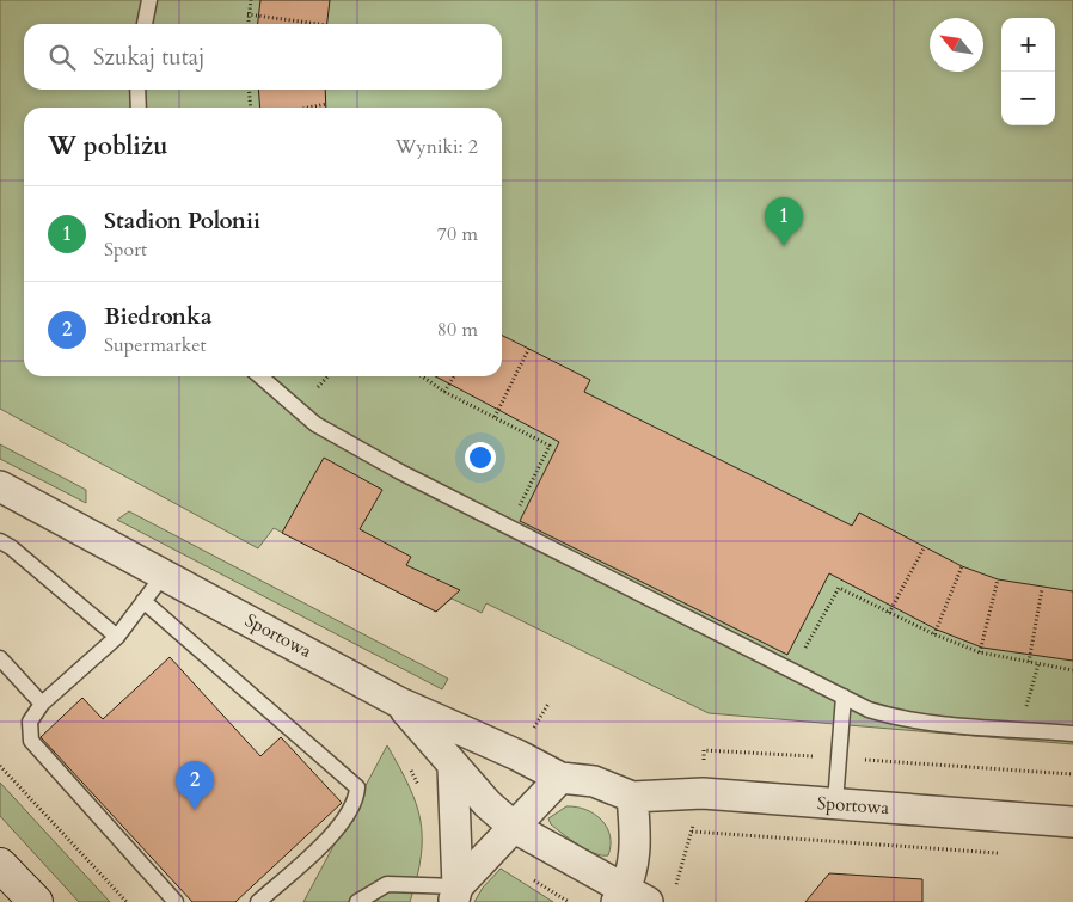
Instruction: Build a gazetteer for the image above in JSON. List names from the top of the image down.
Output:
{
  "streets": {
    "street": ["Sportowa"]
  },
  "north": "top left",
  "page": {
    "map_buttons": ["+", "−"],
    "search": "Szukaj tutaj",
    "heading": ["W pobliżu", "Wyniki: 2"],
    "list": [
      {
        "mark": "1",
        "name": "Stadion Polonii",
        "note": "Sport",
        "value": "70 m"
      },
      {
        "mark": "2",
        "name": "Biedronka",
        "note": "Supermarket",
        "value": "80 m"
      }
    ],
    "pins": ["1", "2"]
  }
}
